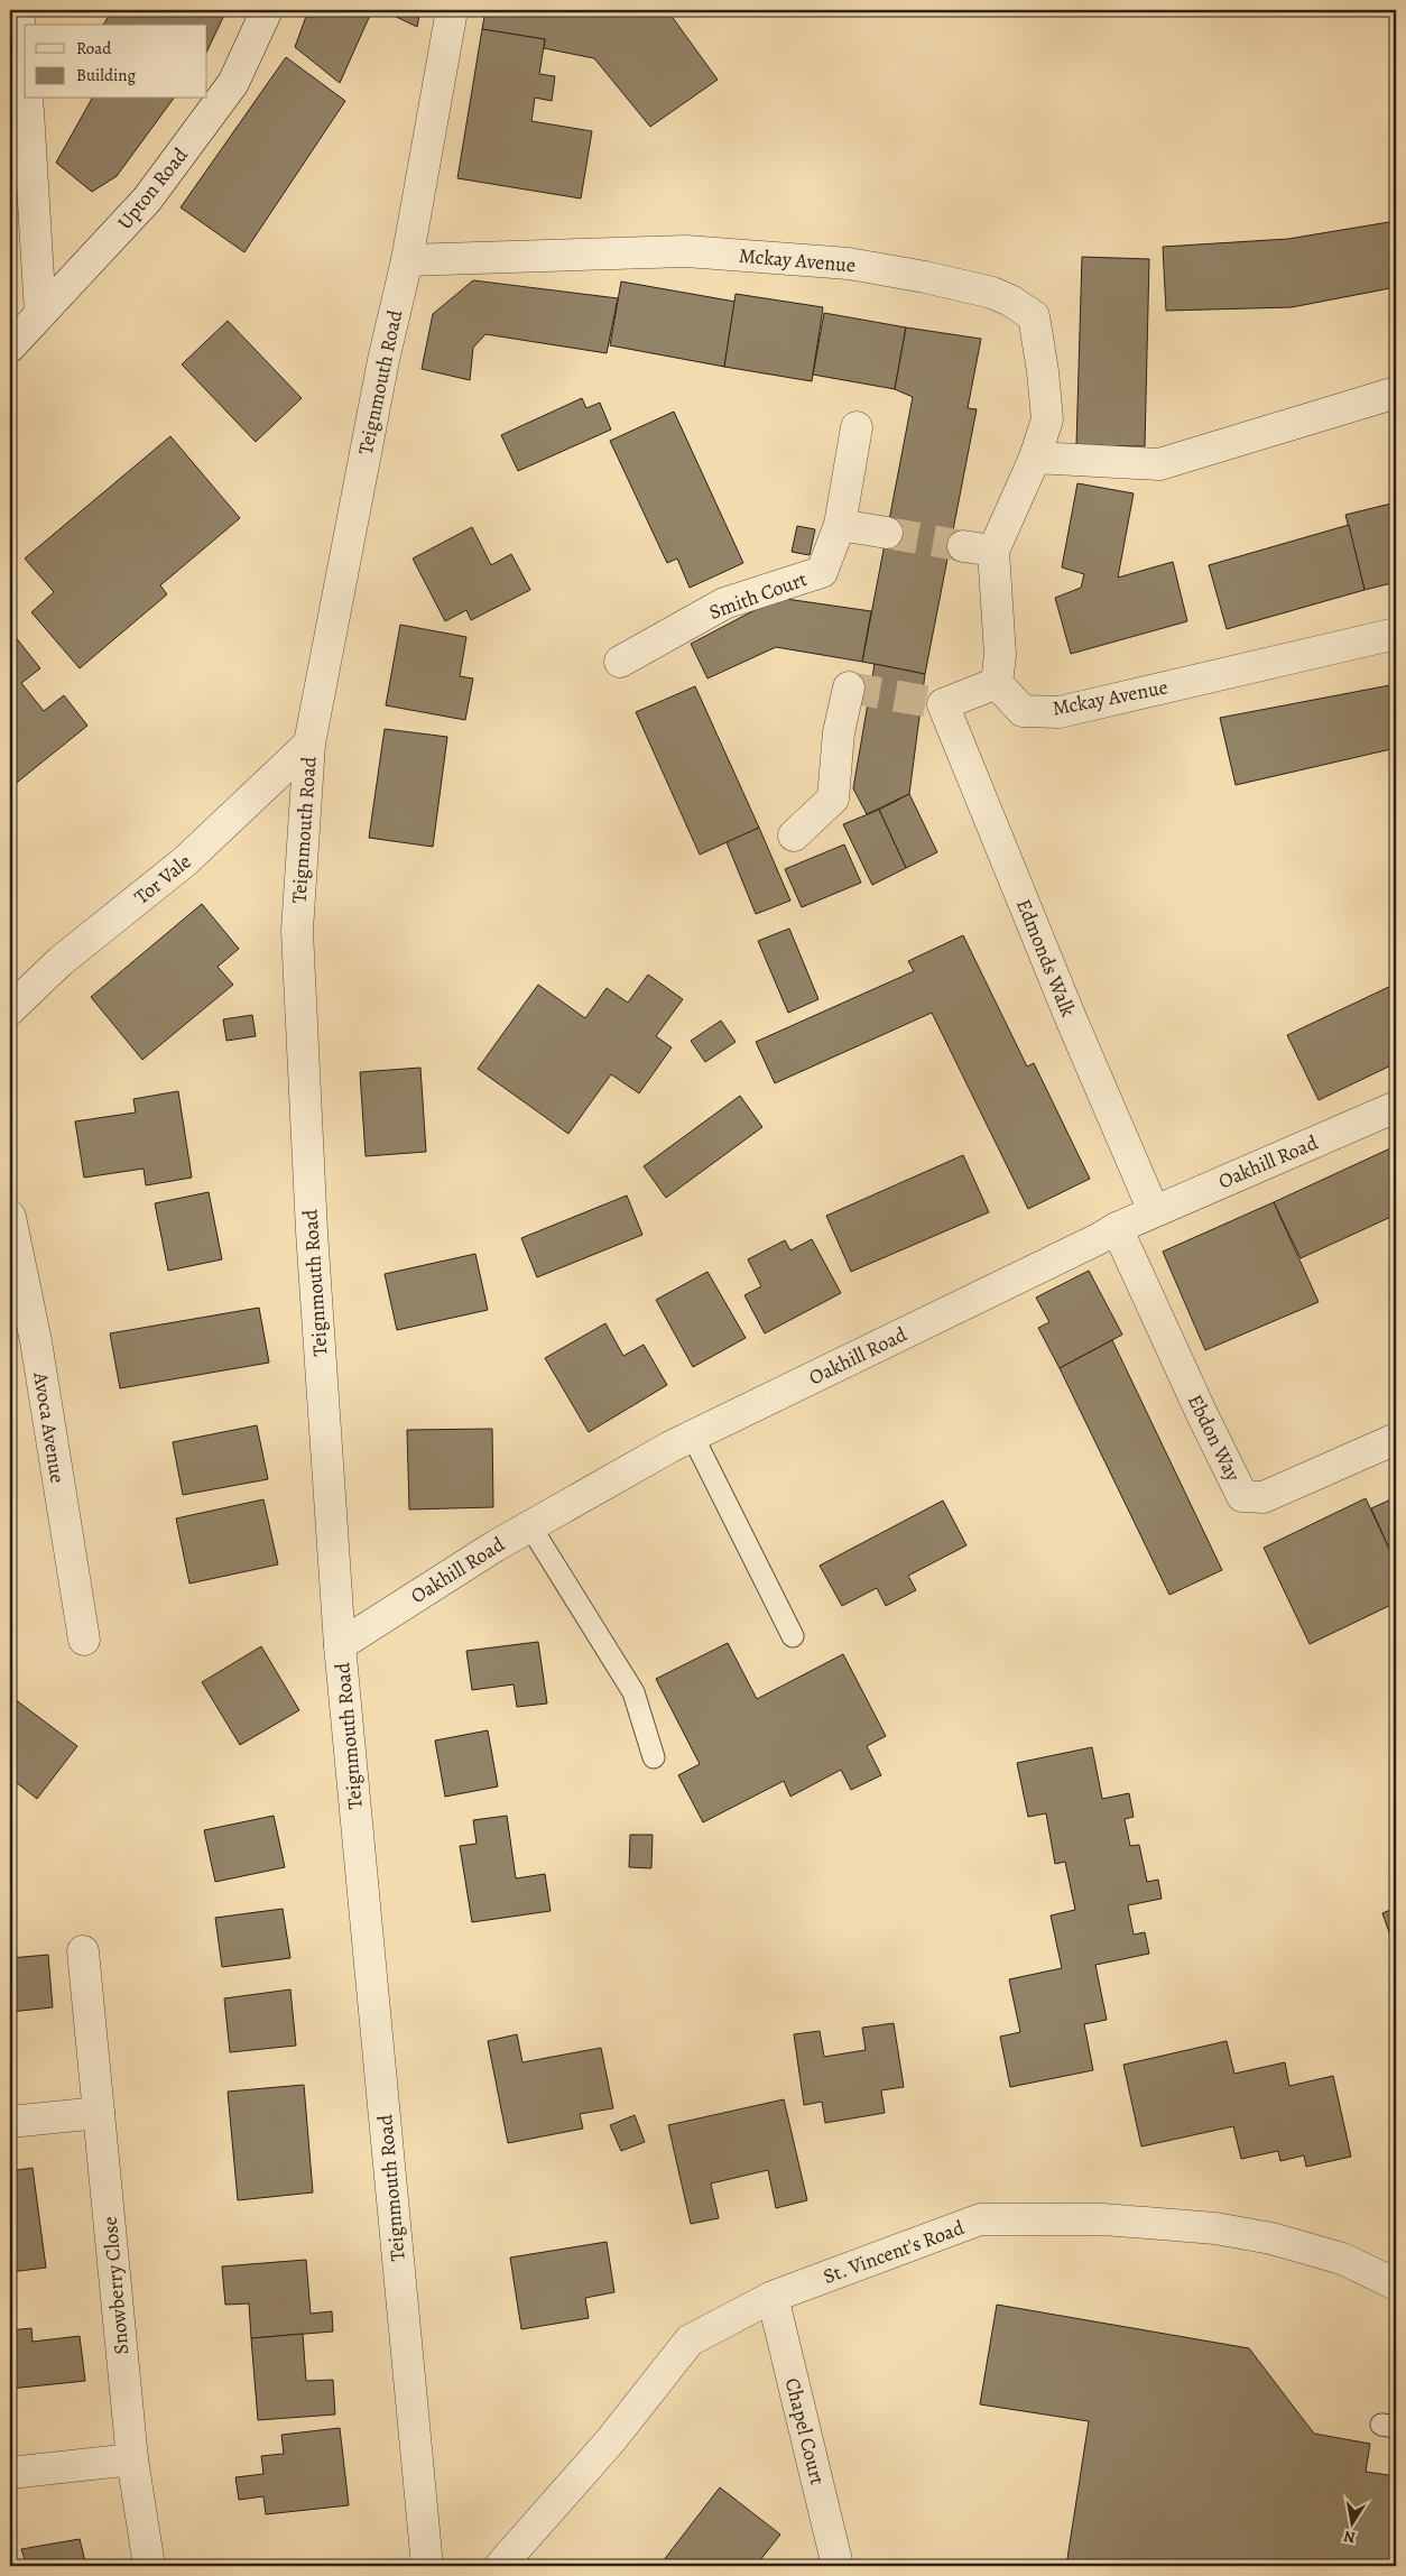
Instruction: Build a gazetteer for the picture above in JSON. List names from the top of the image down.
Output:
{
  "streets": {
    "street": [
      "Upton Road",
      "Mckay Avenue",
      "Teignmouth Road",
      "Smith Court",
      "Tor Vale",
      "Edmonds Walk",
      "Oakhill Road",
      "Avoca Avenue",
      "Ebdon Way",
      "St. Vincent's Road",
      "Snowberry Close",
      "Chapel Court"
    ]
  },
  "crossings": [
    ["Mckay Avenue", "Teignmouth Road"],
    ["Mckay Avenue", "Edmonds Walk"],
    ["Teignmouth Road", "Tor Vale"],
    ["Teignmouth Road", "Oakhill Road"],
    ["Edmonds Walk", "Oakhill Road"],
    ["Oakhill Road", "Ebdon Way"],
    ["St. Vincent's Road", "Chapel Court"]
  ],
  "legend": ["Road", "Building"],
  "north": "bottom"
}
